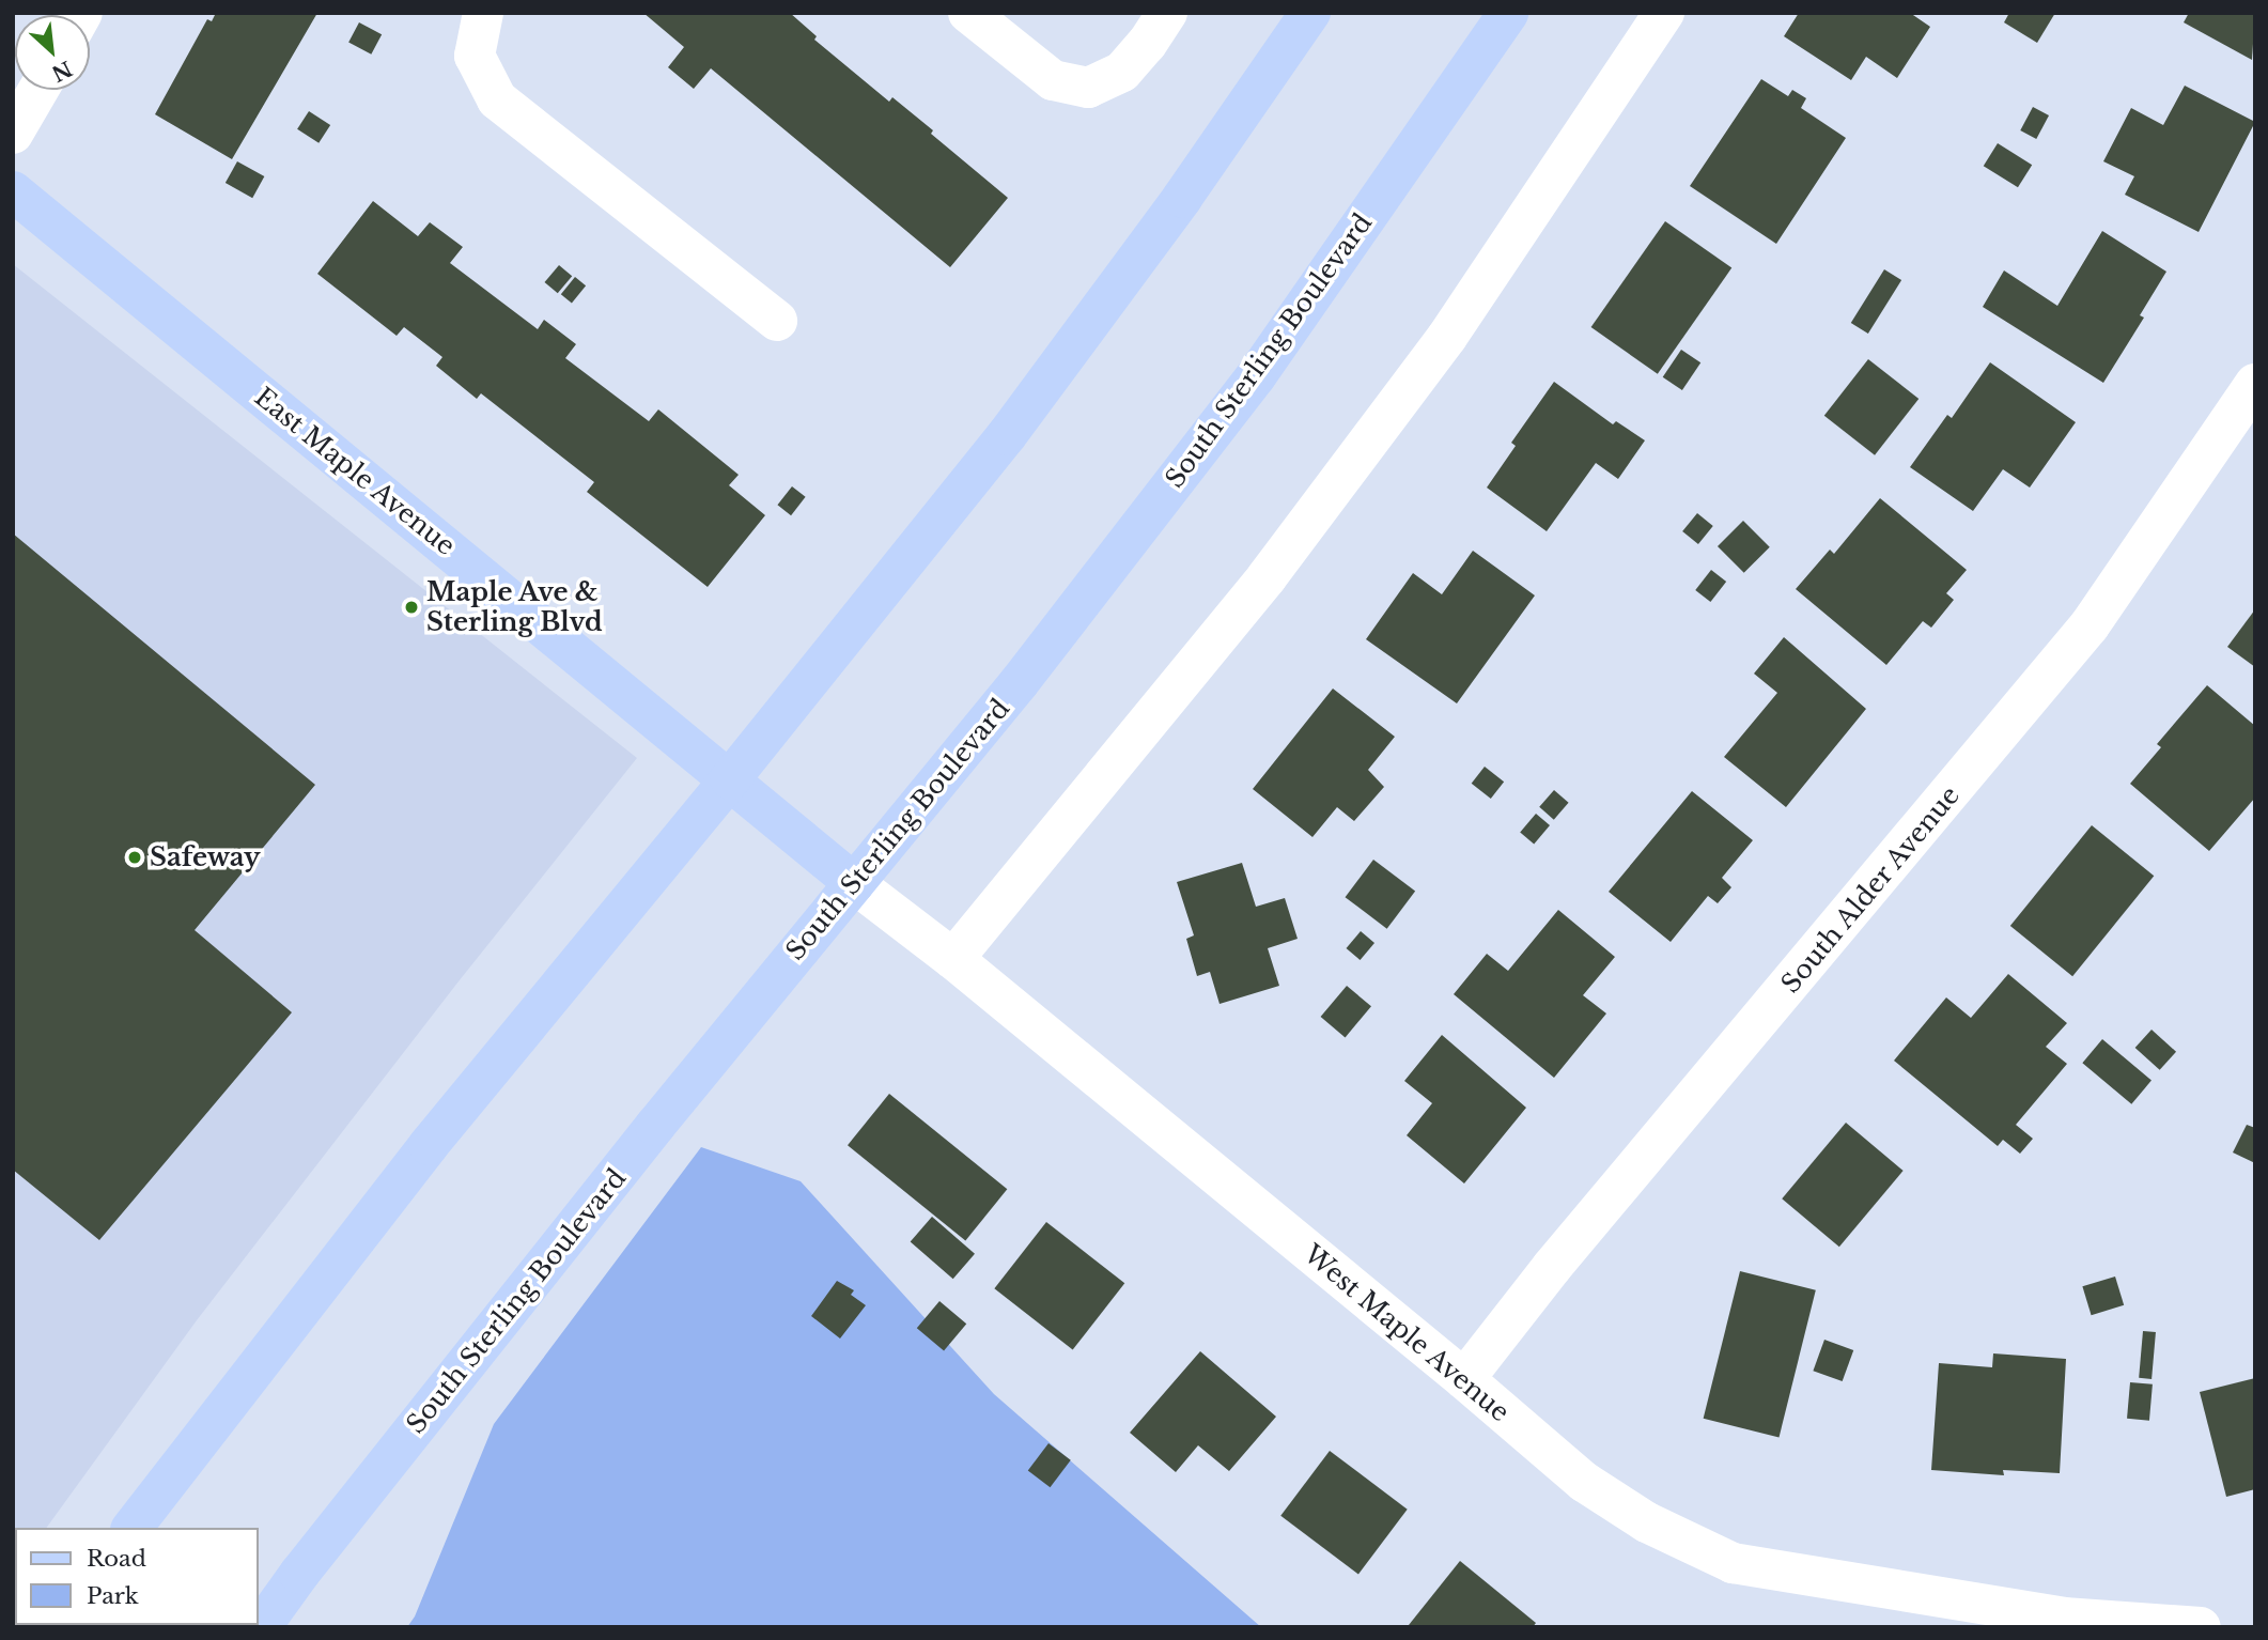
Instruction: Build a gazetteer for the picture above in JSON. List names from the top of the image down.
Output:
{
  "streets": {
    "main road": ["South Sterling Boulevard", "East Maple Avenue", "West Maple Avenue"],
    "street": ["South Alder Avenue"]
  },
  "crossings": [
    ["South Sterling Boulevard", "West Maple Avenue"],
    ["East Maple Avenue", "West Maple Avenue"],
    ["South Alder Avenue", "West Maple Avenue"]
  ],
  "places": ["Maple Ave & Sterling Blvd", "Safeway"],
  "legend": ["Road", "Park"],
  "north": "bottom right"
}
